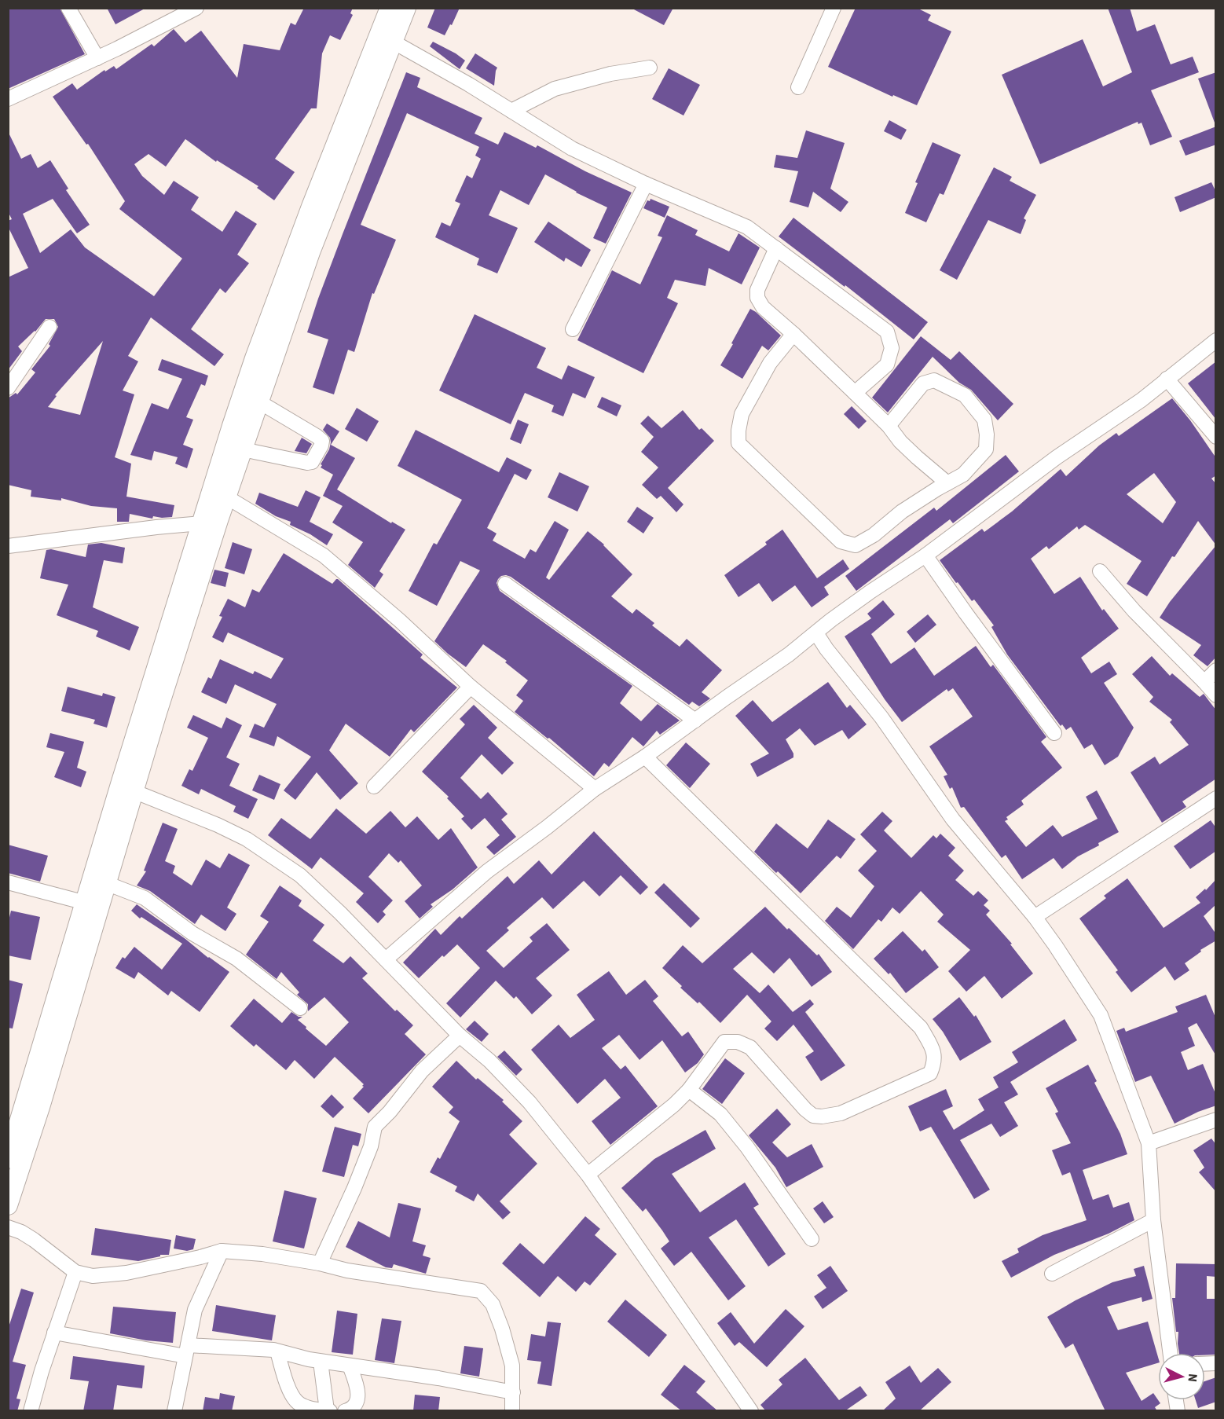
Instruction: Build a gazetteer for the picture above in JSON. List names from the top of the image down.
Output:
{
  "north": "right"
}
